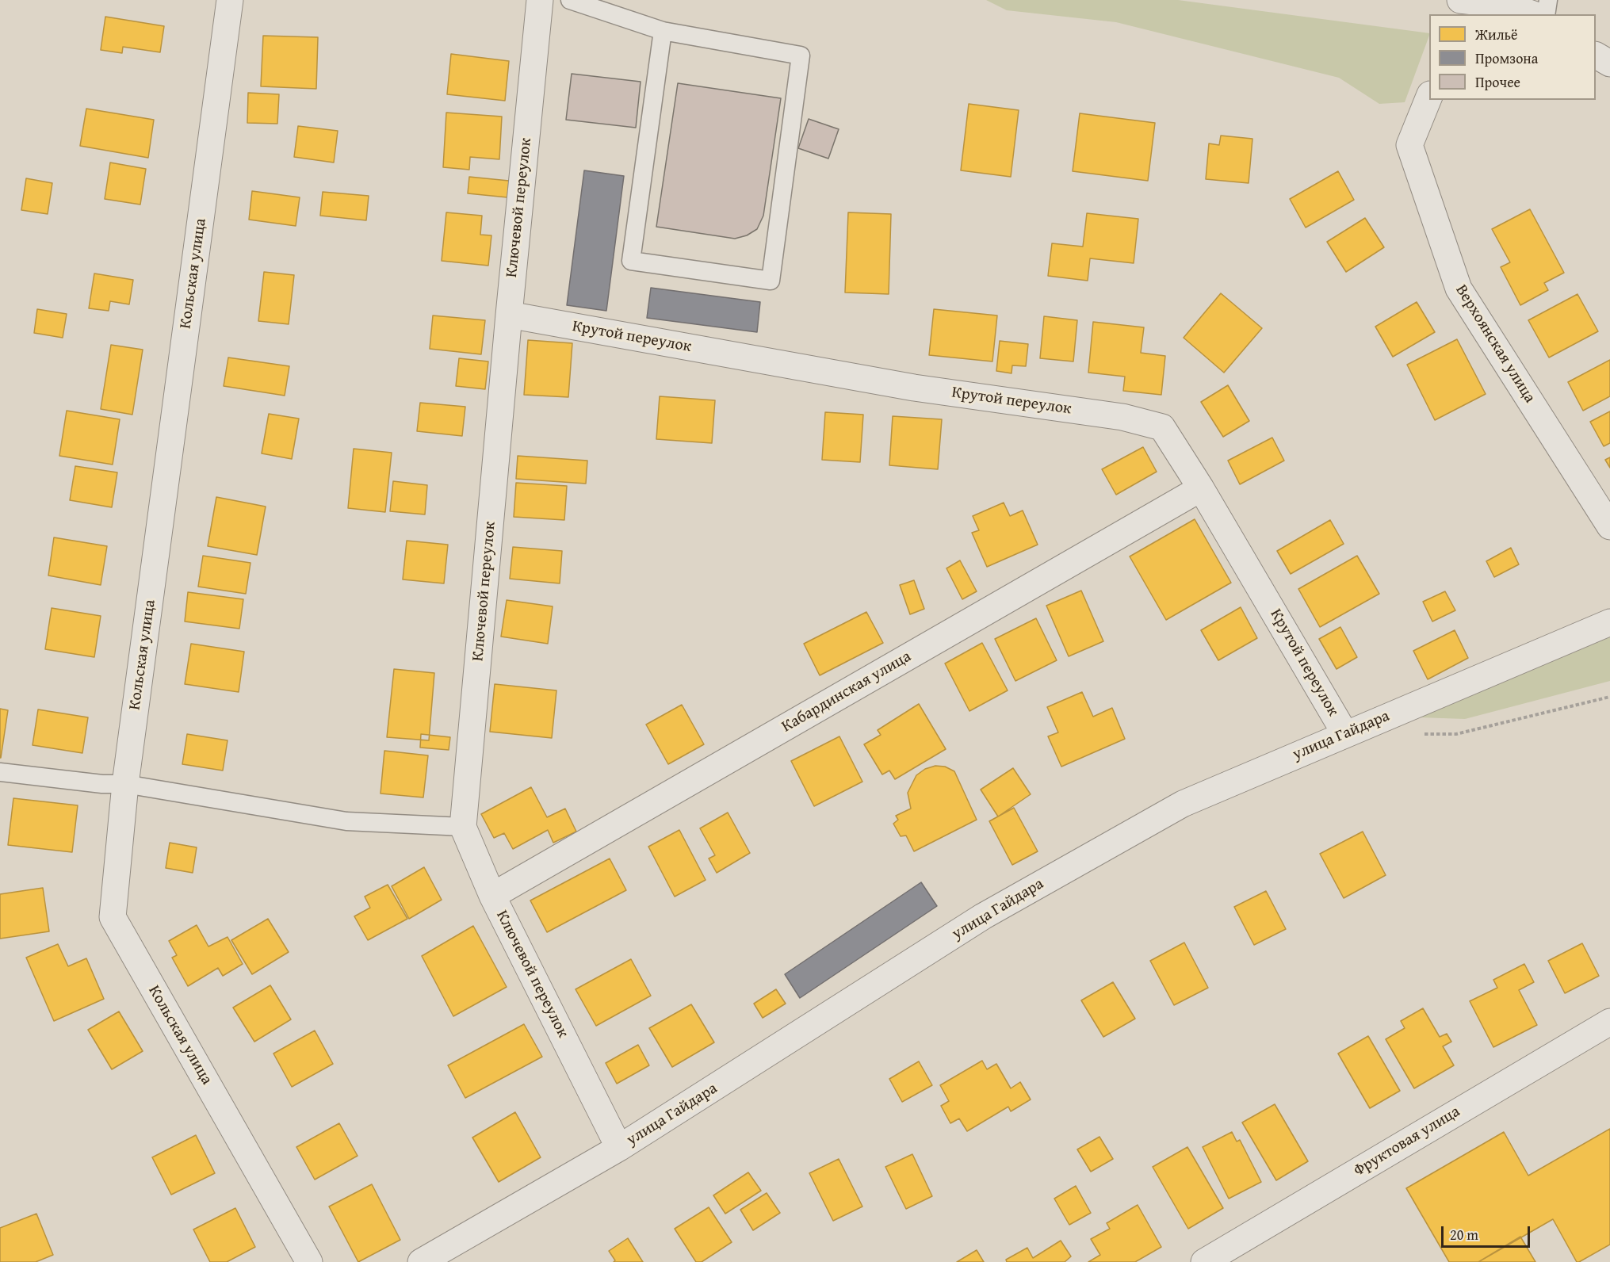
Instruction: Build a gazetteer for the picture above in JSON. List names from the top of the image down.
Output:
{
  "streets": {
    "street": [
      "Ключевой переулок",
      "Кольская улица",
      "Крутой переулок",
      "Верхоянская улица",
      "Кабардинская улица",
      "улица Гайдара",
      "Фруктовая улица"
    ]
  },
  "crossings": [
    ["Ключевой переулок", "Крутой переулок"],
    ["Ключевой переулок", "Кабардинская улица"],
    ["Ключевой переулок", "улица Гайдара"],
    ["Крутой переулок", "Кабардинская улица"],
    ["Крутой переулок", "улица Гайдара"]
  ],
  "legend": ["Жильё", "Промзона", "Прочее"],
  "scale_bar": "20 m"
}
